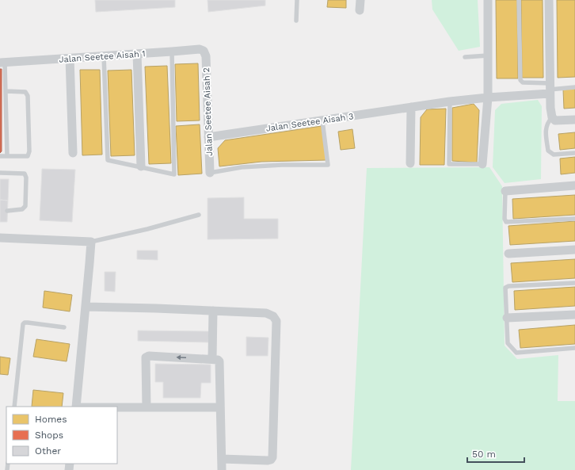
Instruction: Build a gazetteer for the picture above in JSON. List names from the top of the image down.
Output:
{
  "streets": {
    "street": ["Jalan Seetee Aisah 1", "Jalan Seetee Aisah 2", "Jalan Seetee Aisah 3"]
  },
  "crossings": [
    ["Jalan Seetee Aisah 1", "Jalan Seetee Aisah 2"],
    ["Jalan Seetee Aisah 2", "Jalan Seetee Aisah 3"]
  ],
  "legend": ["Homes", "Shops", "Other"],
  "scale_bar": "50 m"
}
